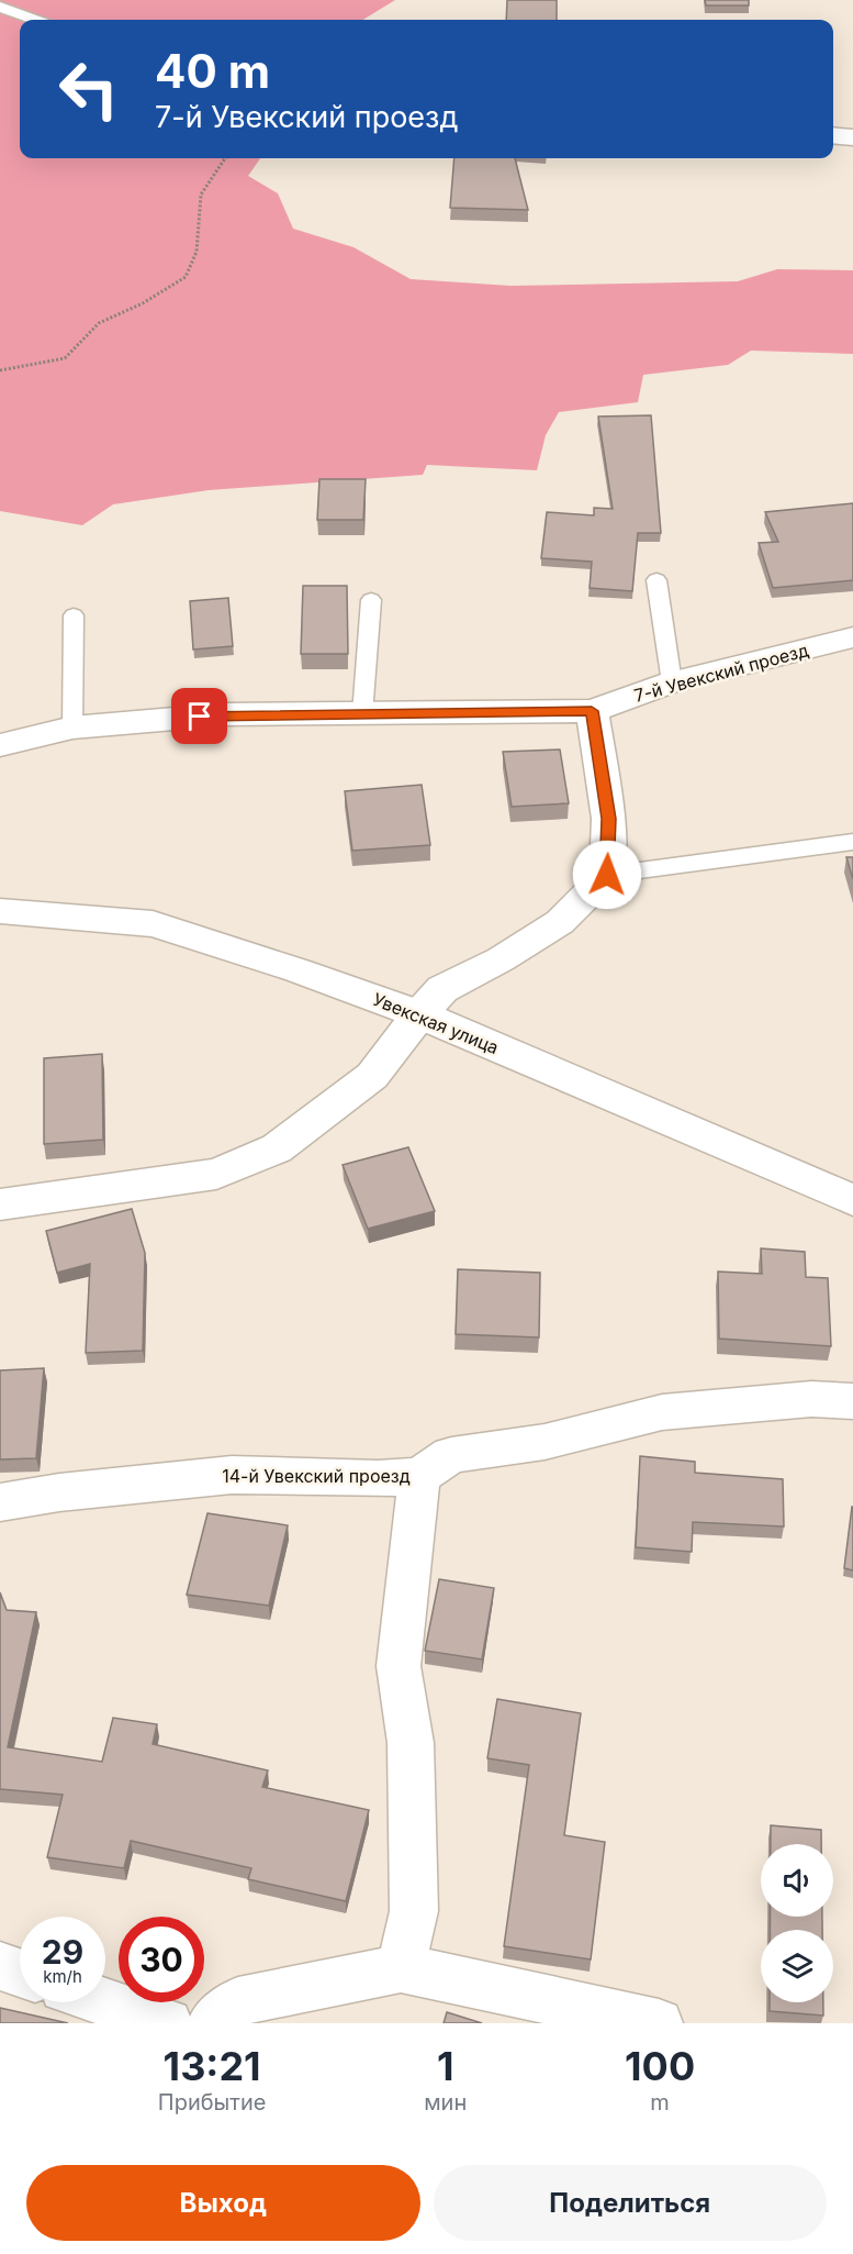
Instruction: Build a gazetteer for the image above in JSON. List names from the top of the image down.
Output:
{
  "streets": {
    "street": ["7-й Увекский проезд", "Увекская улица", "14-й Увекский проезд"]
  },
  "page": {
    "turn": ["40 m", "7-й Увекский проезд"],
    "speed": "29 km/h",
    "limit": "30",
    "eta": [
      "13:21",
      "Прибытие",
      "1",
      "мин",
      "100",
      "m"
    ],
    "buttons": ["Выход", "Поделиться"]
  }
}
